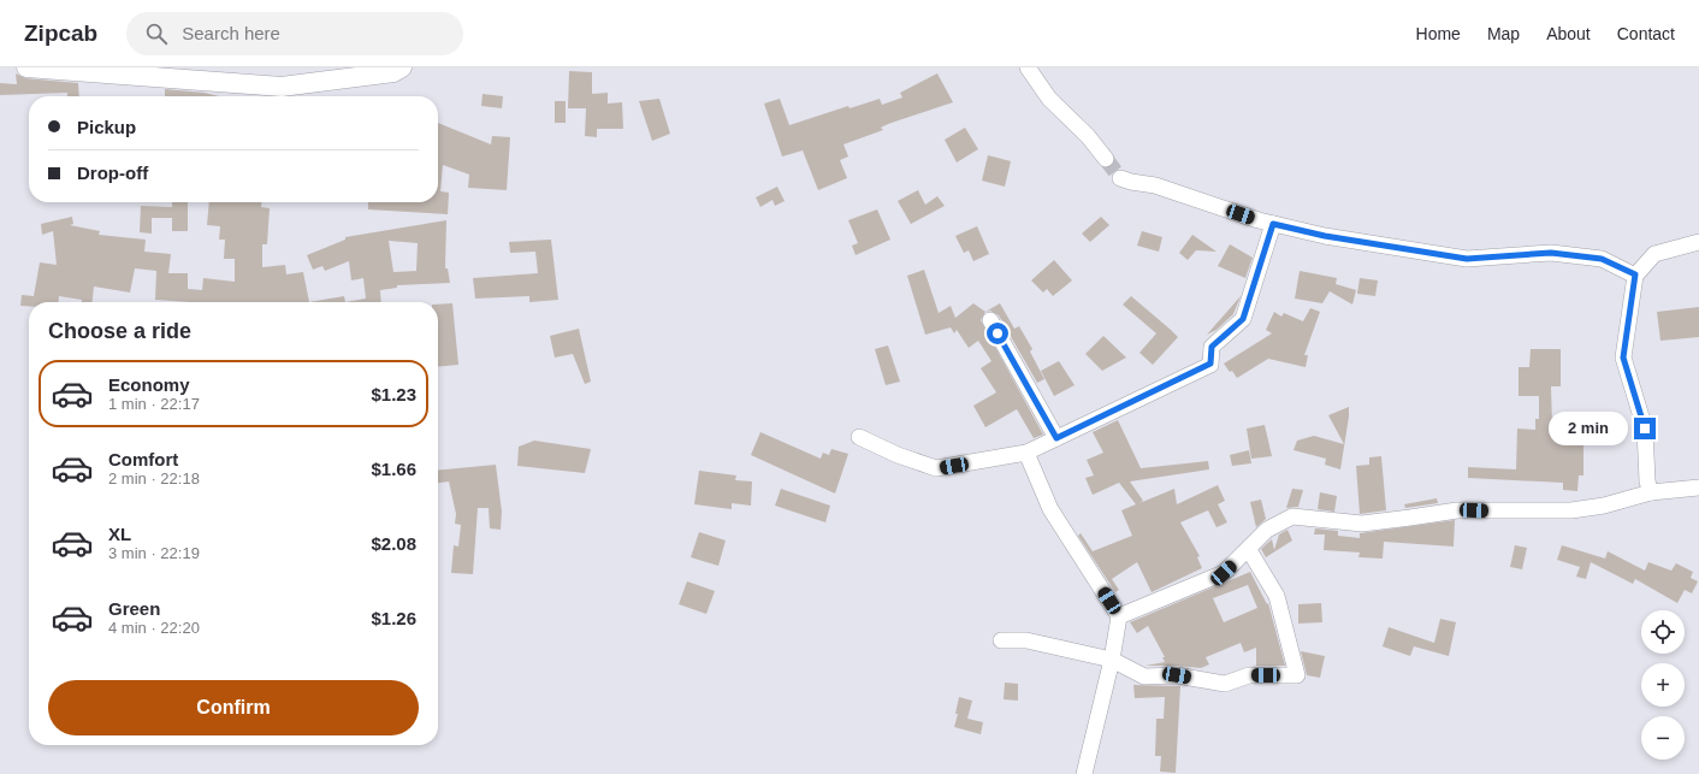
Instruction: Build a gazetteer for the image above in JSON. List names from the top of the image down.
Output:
{
  "page": {
    "header": "Zipcab",
    "search": "Search here",
    "nav": [
      "Home",
      "Map",
      "About",
      "Contact"
    ],
    "banner": ["Pickup", "Drop-off"],
    "heading": "Choose a ride",
    "list": [
      {
        "name": "Economy",
        "note": "1 min · 22:17",
        "value": "$1.23"
      },
      {
        "name": "Comfort",
        "note": "2 min · 22:18",
        "value": "$1.66"
      },
      {
        "name": "XL",
        "note": "3 min · 22:19",
        "value": "$2.08"
      },
      {
        "name": "Green",
        "note": "4 min · 22:20",
        "value": "$1.26"
      }
    ],
    "bubble": "2 min",
    "map_buttons": ["+", "−"],
    "buttons": "Confirm"
  }
}
